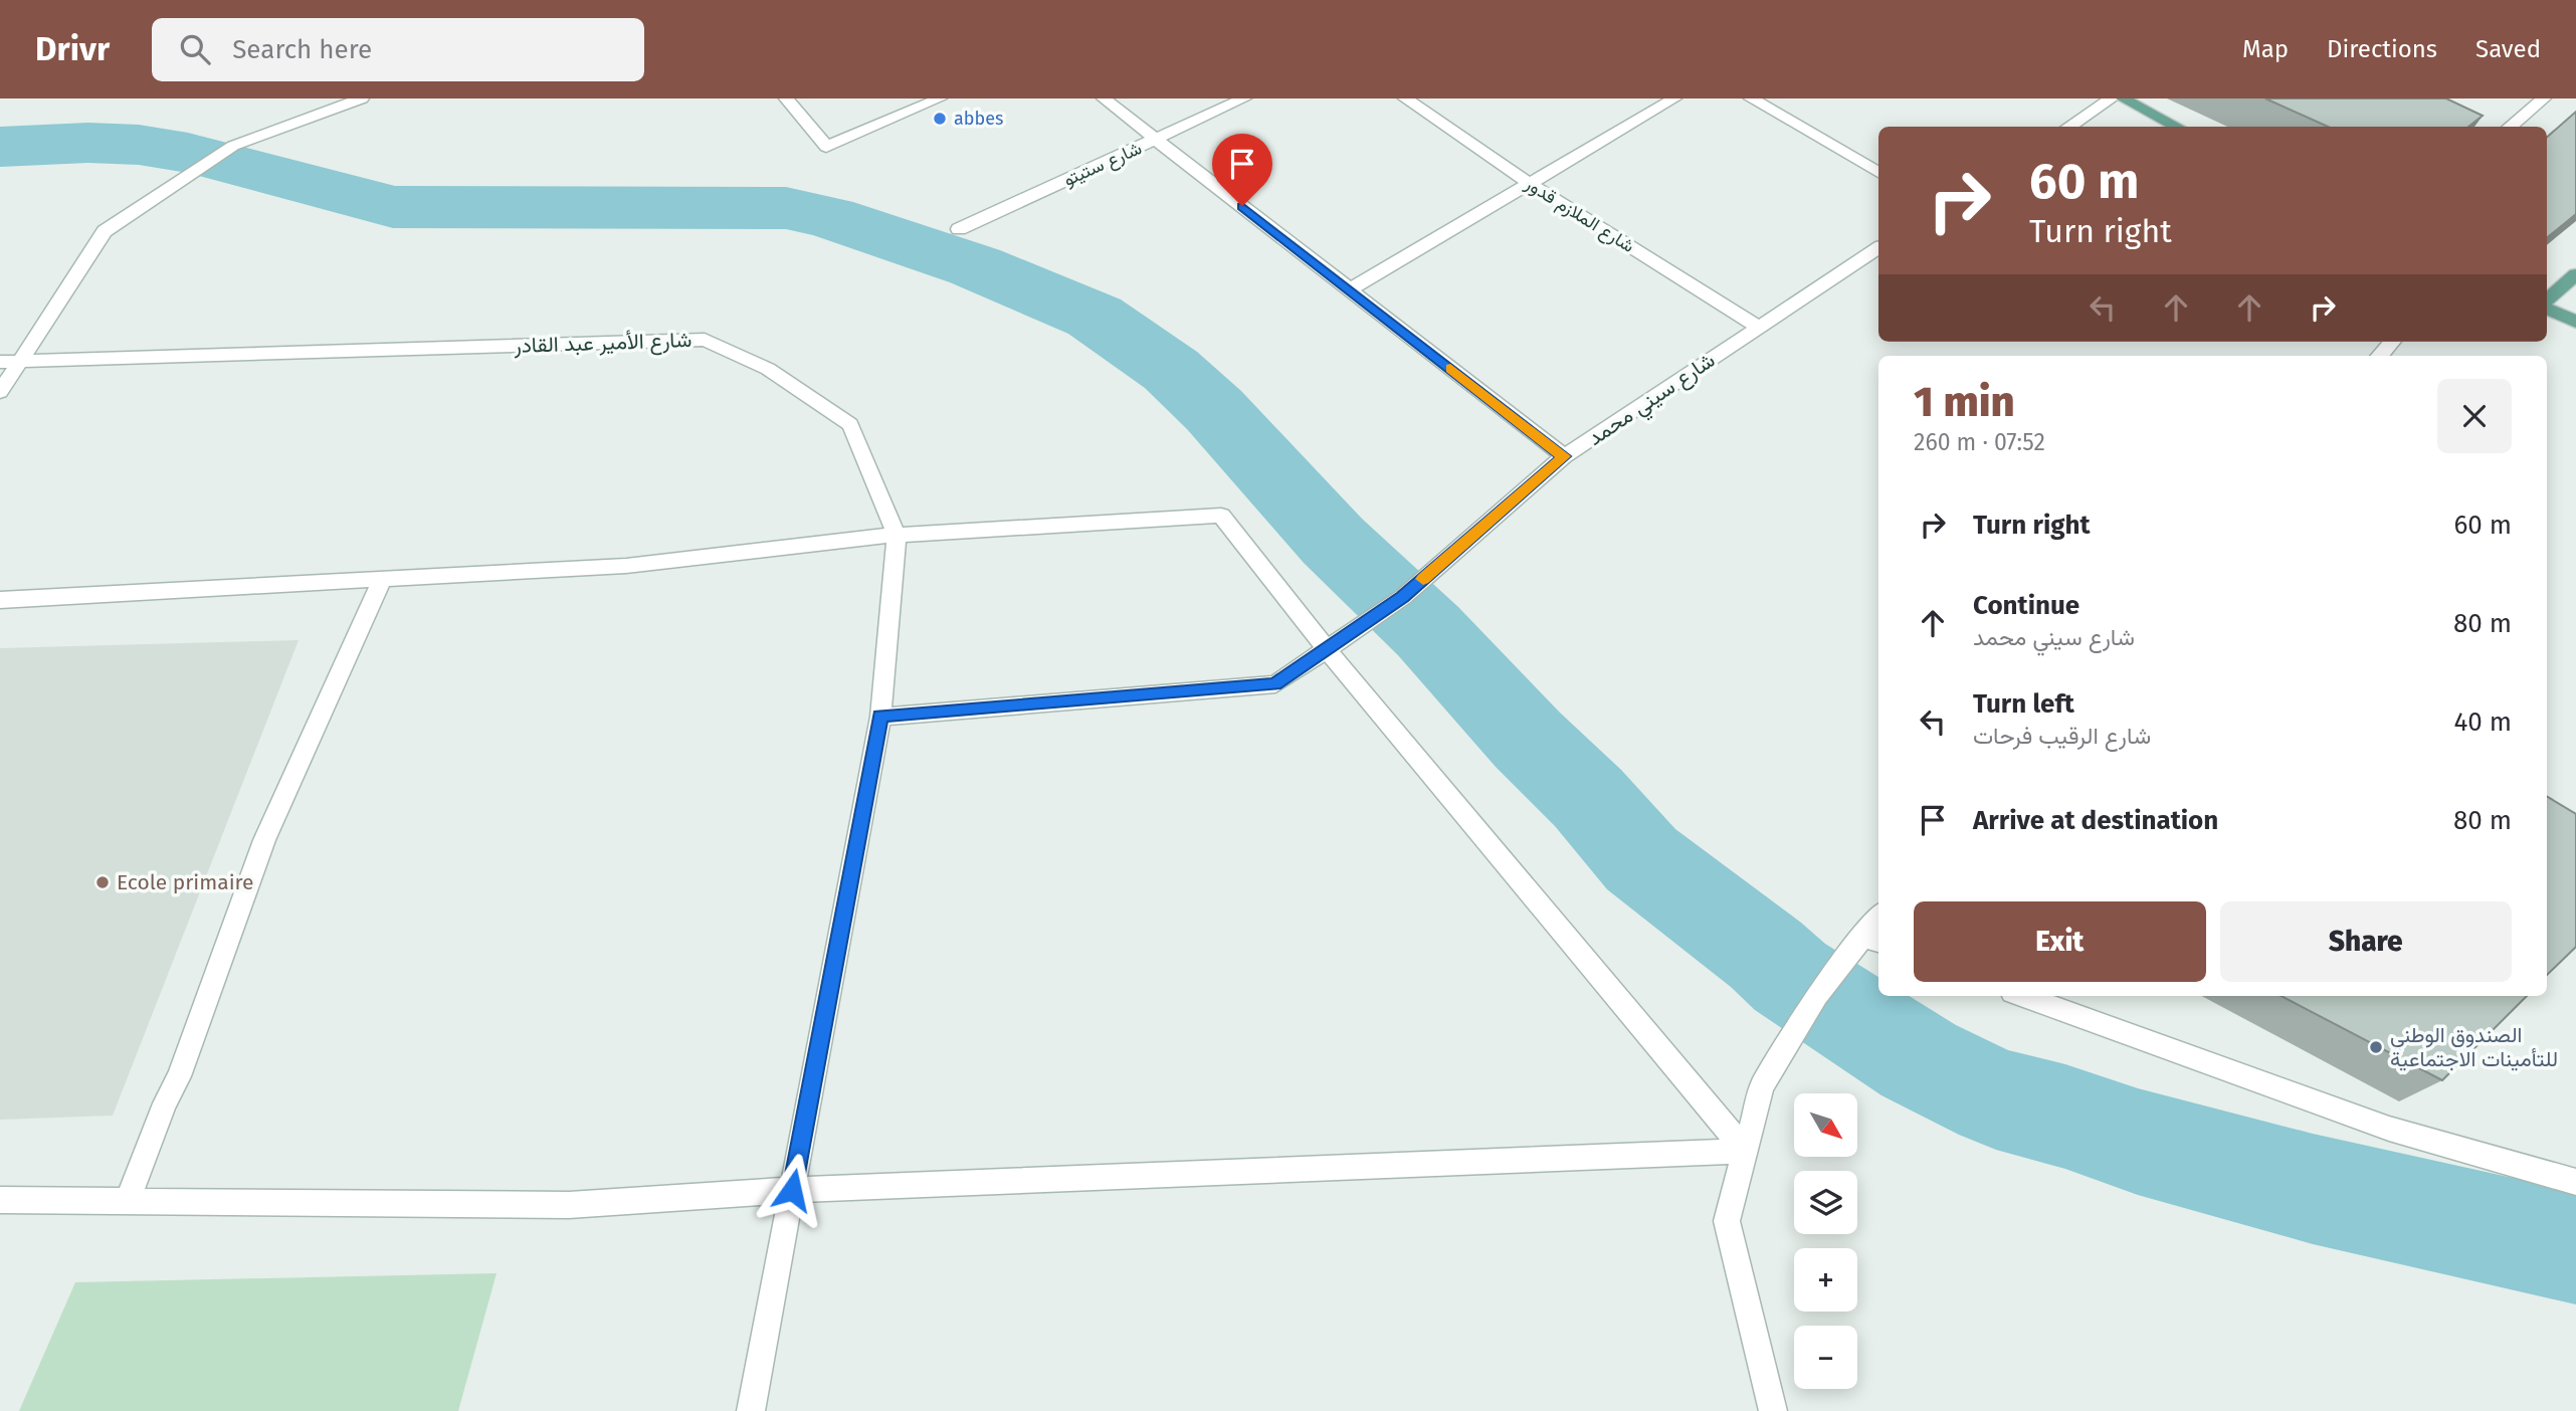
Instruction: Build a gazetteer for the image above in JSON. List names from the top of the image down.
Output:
{
  "streets": {
    "street": [
      "شارع ستيتو",
      "شارع الملازم قدور",
      "شارع الأمير عبد القادر",
      "شارع سيني محمد"
    ]
  },
  "crossings": [
    ["شارع الملازم قدور", "شارع سيني محمد"],
    ["شارع الأمير عبد القادر", "شارع سيني محمد"]
  ],
  "places": ["abbes", "Ecole primaire", "الصندوق الوطني للتأمينات الاجتماعية"],
  "north": "bottom right",
  "page": {
    "header": "Drivr",
    "search": "Search here",
    "nav": ["Map", "Directions", "Saved"],
    "turn": ["60 m", "Turn right"],
    "heading": ["1 min", "260 m · 07:52"],
    "list": [
      {
        "name": "Turn right",
        "value": "60 m"
      },
      {
        "name": "Continue",
        "note": "شارع سيني محمد",
        "value": "80 m"
      },
      {
        "name": "Turn left",
        "note": "شارع الرقيب فرحات",
        "value": "40 m"
      },
      {
        "name": "Arrive at destination",
        "value": "80 m"
      }
    ],
    "buttons": ["Exit", "Share"],
    "map_buttons": ["+", "−"]
  }
}
